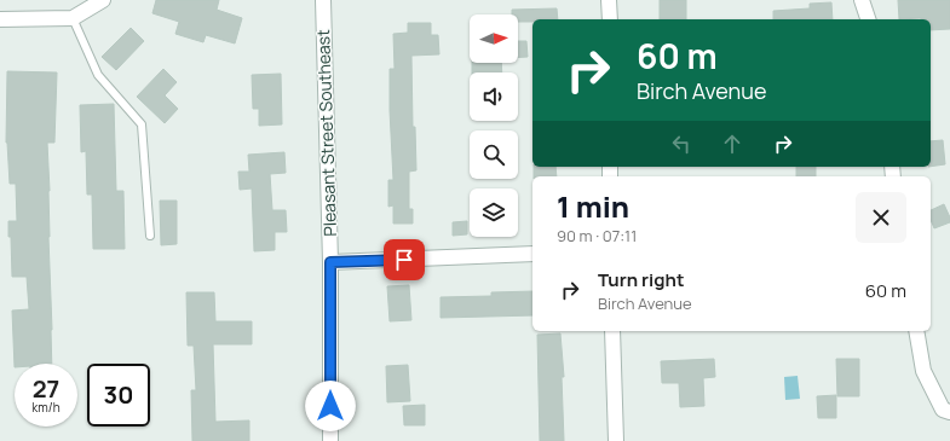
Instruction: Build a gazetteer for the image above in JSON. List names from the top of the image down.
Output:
{
  "streets": {
    "street": ["Pleasant Street Southeast"]
  },
  "north": "right",
  "page": {
    "turn": ["60 m", "Birch Avenue"],
    "heading": ["1 min", "90 m · 07:11"],
    "list": [
      {
        "name": "Turn right",
        "note": "Birch Avenue",
        "value": "60 m"
      }
    ],
    "speed": "27 km/h",
    "limit": "30"
  }
}
